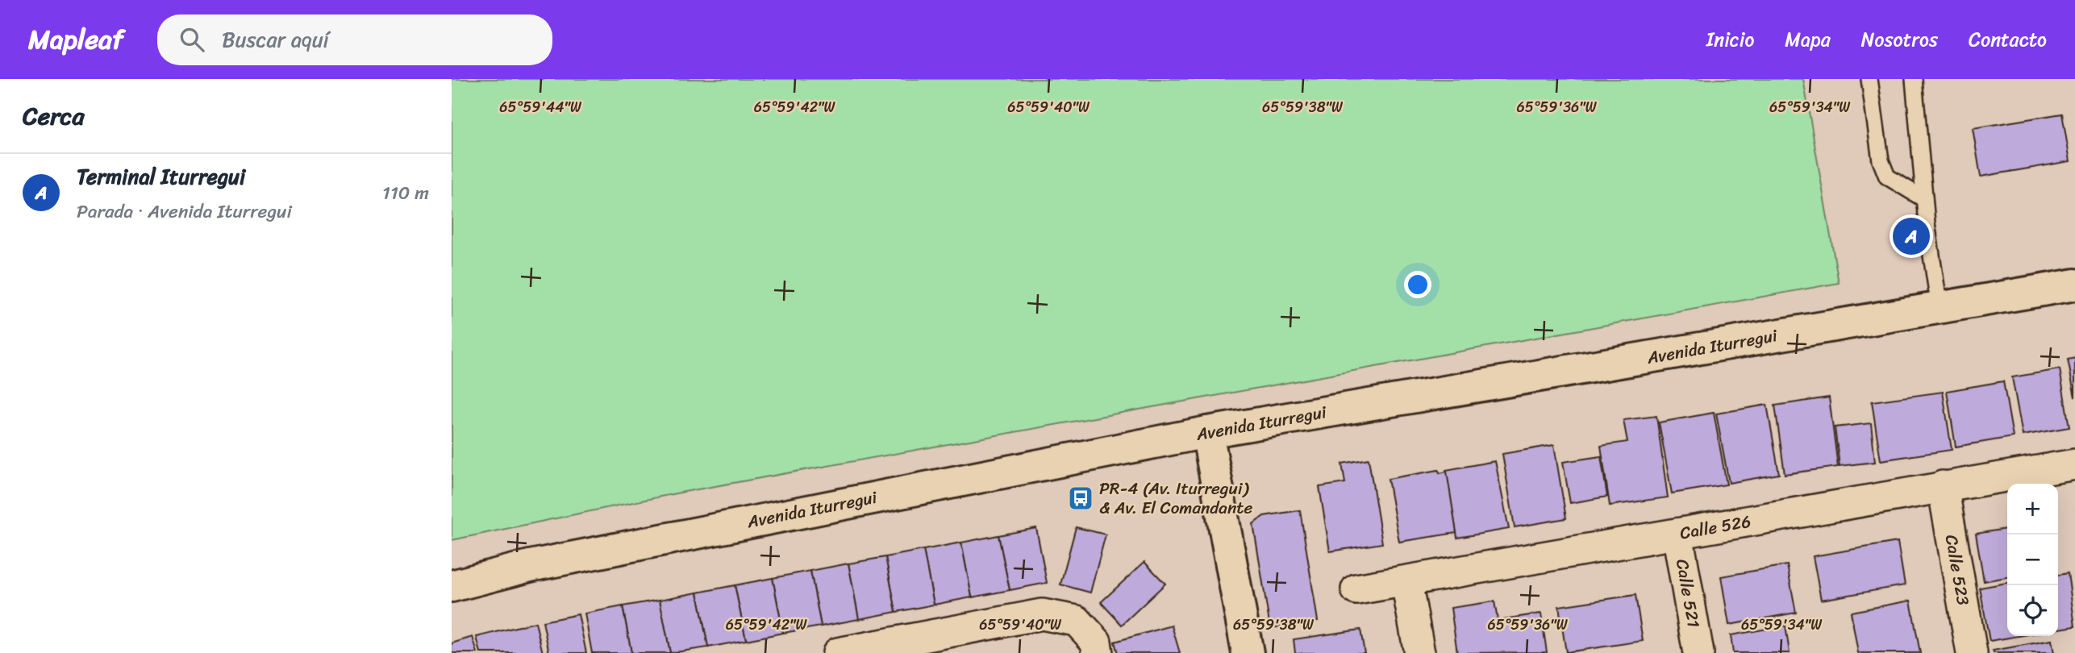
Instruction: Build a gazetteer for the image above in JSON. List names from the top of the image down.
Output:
{
  "streets": {
    "street": [
      "Avenida Iturregui",
      "Calle 526",
      "Calle 523",
      "Calle 521"
    ]
  },
  "crossings": [
    ["Calle 526", "Calle 523"],
    ["Calle 526", "Calle 521"]
  ],
  "places": {
    "bus stop": ["PR-4 (Av. Iturregui) & Av. El Comandante"]
  },
  "page": {
    "header": "Mapleaf",
    "search": "Buscar aquí",
    "nav": [
      "Inicio",
      "Mapa",
      "Nosotros",
      "Contacto"
    ],
    "heading": "Cerca",
    "list": [
      {
        "mark": "A",
        "name": "Terminal Iturregui",
        "note": "Parada · Avenida Iturregui",
        "value": "110 m"
      }
    ],
    "pins": "A",
    "map_buttons": ["+", "−"]
  },
  "coordinates": [
    "65°59'44\"W",
    "65°59'42\"W",
    "65°59'40\"W",
    "65°59'38\"W",
    "65°59'36\"W",
    "65°59'34\"W"
  ]
}
